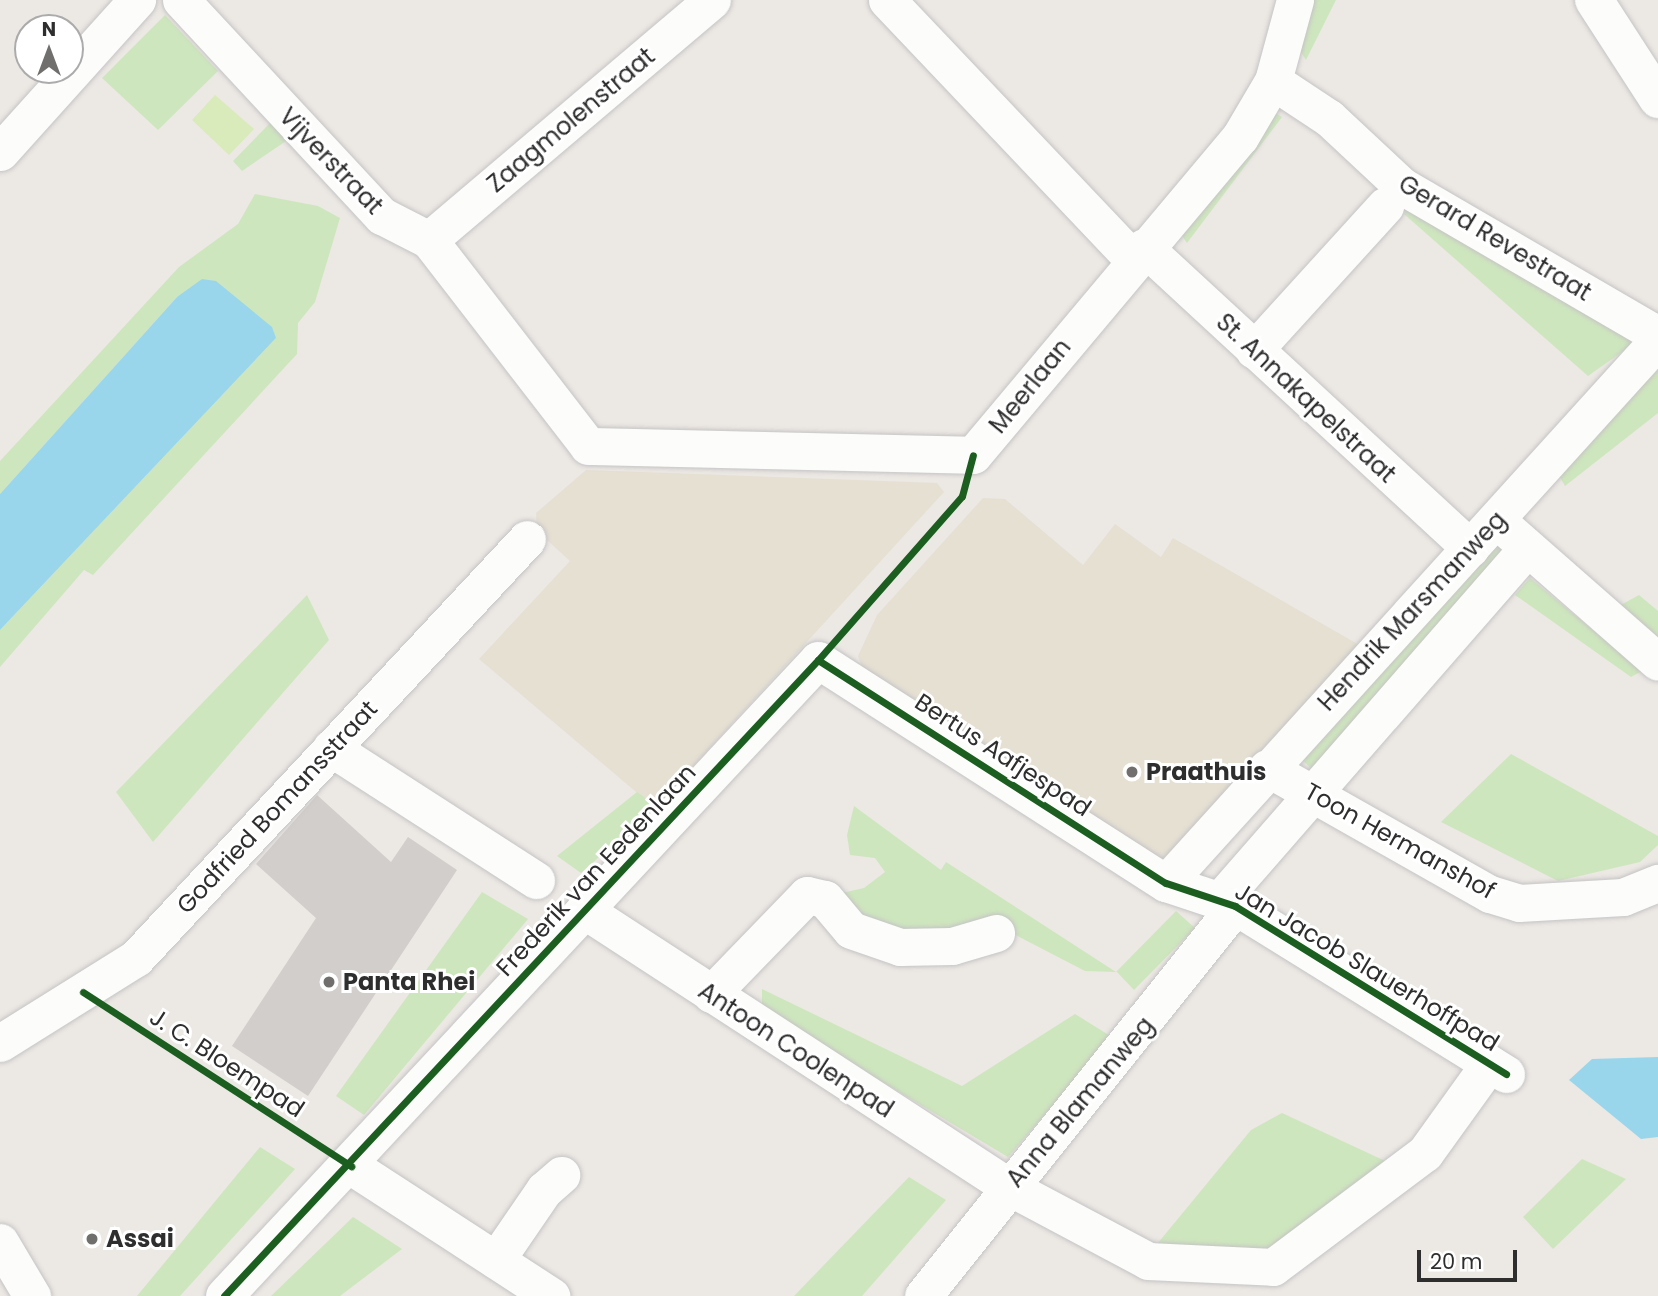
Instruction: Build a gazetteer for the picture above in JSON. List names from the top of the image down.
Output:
{
  "streets": {
    "street": [
      "Zaagmolenstraat",
      "Vijverstraat",
      "Gerard Revestraat",
      "Meerlaan",
      "St. Annakapelstraat",
      "Hendrik Marsmanweg",
      "Bertus Aafjespad",
      "Godfried Bomansstraat",
      "Toon Hermanshof",
      "Frederik van Eedenlaan",
      "Jan Jacob Slauerhoffpad",
      "Antoon Coolenpad",
      "Anna Blamanweg"
    ],
    "cycle path": ["J. C. Bloempad"]
  },
  "crossings": [
    ["Zaagmolenstraat", "Vijverstraat"],
    ["Vijverstraat", "Meerlaan"],
    ["Gerard Revestraat", "Meerlaan"],
    ["Gerard Revestraat", "Hendrik Marsmanweg"],
    ["Meerlaan", "St. Annakapelstraat"],
    ["St. Annakapelstraat", "Hendrik Marsmanweg"],
    ["Hendrik Marsmanweg", "Bertus Aafjespad"],
    ["Hendrik Marsmanweg", "Toon Hermanshof"],
    ["Hendrik Marsmanweg", "Jan Jacob Slauerhoffpad"],
    ["Hendrik Marsmanweg", "Anna Blamanweg"],
    ["Bertus Aafjespad", "Frederik van Eedenlaan"],
    ["Bertus Aafjespad", "Jan Jacob Slauerhoffpad"],
    ["Frederik van Eedenlaan", "Antoon Coolenpad"],
    ["Jan Jacob Slauerhoffpad", "Antoon Coolenpad"],
    ["Jan Jacob Slauerhoffpad", "Anna Blamanweg"],
    ["Antoon Coolenpad", "Anna Blamanweg"]
  ],
  "places": ["Praathuis", "Panta Rhei", "Assai"],
  "scale_bar": "20 m",
  "north": "top"
}
